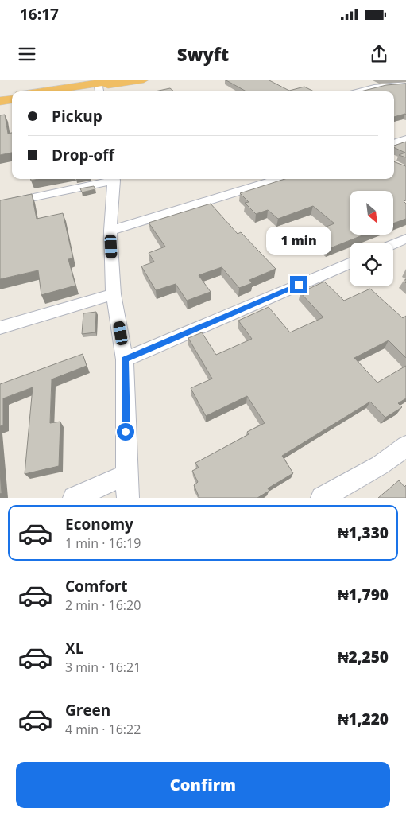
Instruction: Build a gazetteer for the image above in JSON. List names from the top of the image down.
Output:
{
  "north": "bottom right",
  "page": {
    "status": "16:17",
    "header": "Swyft",
    "banner": ["Pickup", "Drop-off"],
    "bubble": "1 min",
    "list": [
      {
        "name": "Economy",
        "note": "1 min · 16:19",
        "value": "₦1,330"
      },
      {
        "name": "Comfort",
        "note": "2 min · 16:20",
        "value": "₦1,790"
      },
      {
        "name": "XL",
        "note": "3 min · 16:21",
        "value": "₦2,250"
      },
      {
        "name": "Green",
        "note": "4 min · 16:22",
        "value": "₦1,220"
      }
    ],
    "buttons": "Confirm"
  }
}
